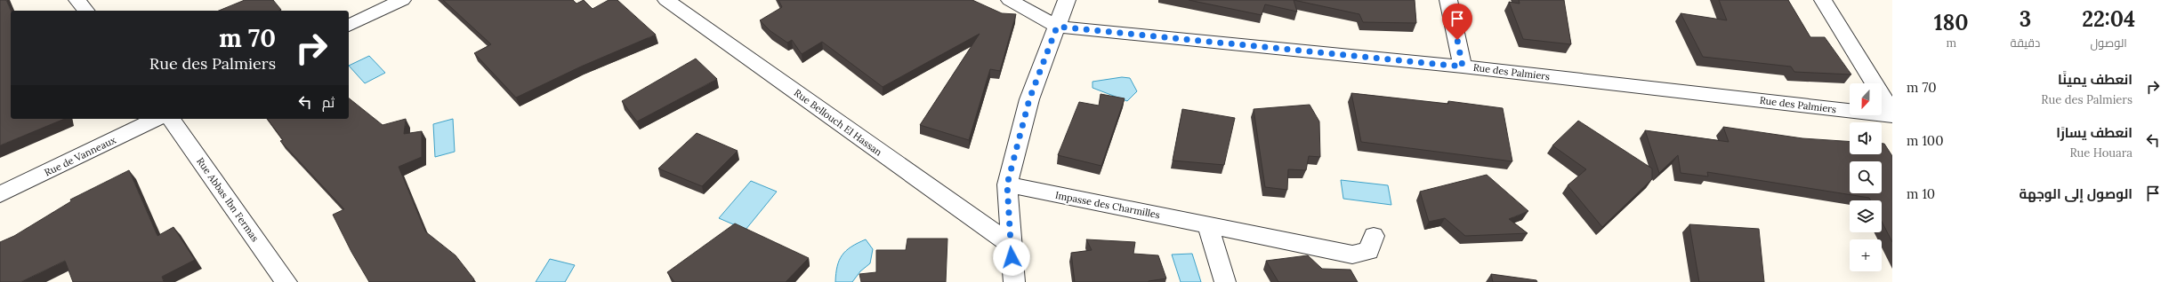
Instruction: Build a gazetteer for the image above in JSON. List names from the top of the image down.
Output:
{
  "streets": {
    "street": [
      "Rue des Palmiers",
      "Rue Bellouch El Hassan",
      "Rue de Vanneaux",
      "Rue Abbas Ibn Fermas",
      "Impasse des Charmilles"
    ]
  },
  "north": "bottom",
  "page": {
    "eta": [
      "22:04",
      "الوصول",
      "3",
      "دقيقة",
      "180",
      "m"
    ],
    "turn": ["70 m", "Rue des Palmiers"],
    "list": [
      {
        "name": "انعطف يمينًا",
        "note": "Rue des Palmiers",
        "value": "70 m"
      },
      {
        "name": "انعطف يسارًا",
        "note": "Rue Houara",
        "value": "100 m"
      },
      {
        "name": "الوصول إلى الوجهة",
        "value": "10 m"
      }
    ],
    "map_buttons": "+",
    "then": "ثم"
  }
}
